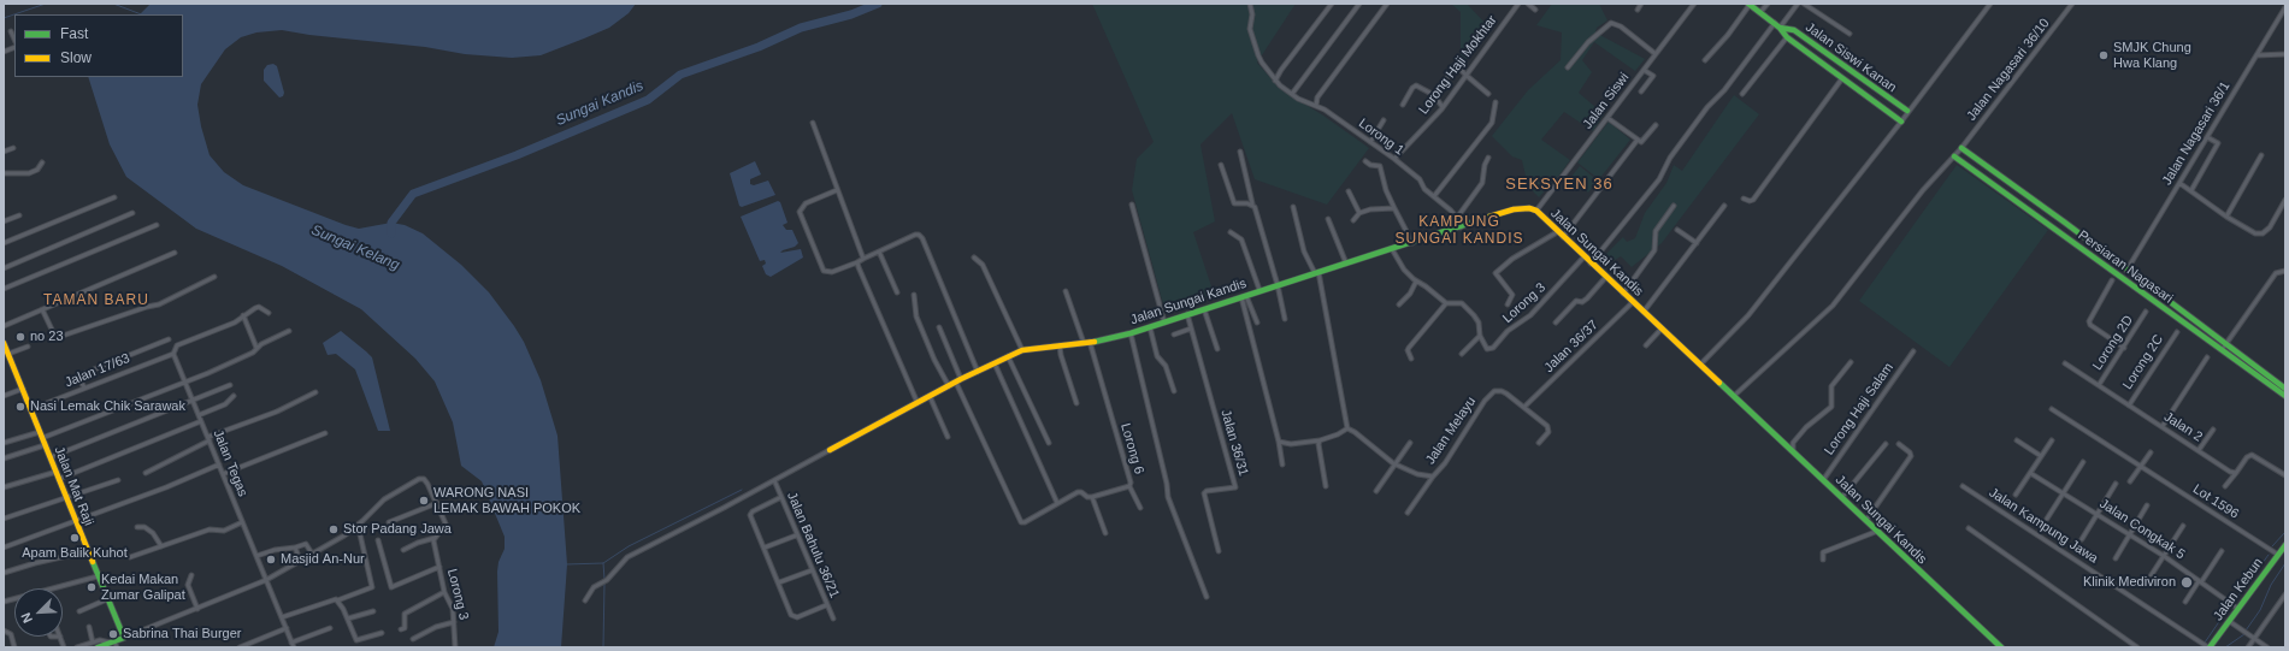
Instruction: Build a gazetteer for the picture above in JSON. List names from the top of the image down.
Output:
{
  "streets": {
    "street": [
      "Jalan Siswi Kanan",
      "Lorong Haji Mokhtar",
      "Jalan Nagasari 36/10",
      "Jalan Siswi",
      "Jalan Nagasari 36/1",
      "Lorong 1",
      "Jalan Sungai Kandis",
      "Persiaran Nagasari",
      "Lorong 3",
      "Lorong 2D",
      "Jalan 36/37",
      "Lorong 2C",
      "Jalan 17/63",
      "Lorong Haji Salam",
      "Jalan 2",
      "Jalan Melayu",
      "Jalan 36/31",
      "Lorong 6",
      "Jalan Tegas",
      "Jalan Mat Raji",
      "Lot 1596",
      "Jalan Kampung Jawa",
      "Jalan Congkak 5",
      "Jalan Bahulu 36/21",
      "Jalan Kebun"
    ]
  },
  "crossings": [
    ["Lorong Haji Mokhtar", "Lorong 1"],
    ["Jalan Nagasari 36/10", "Jalan Sungai Kandis"],
    ["Jalan Nagasari 36/10", "Persiaran Nagasari"],
    ["Jalan Siswi", "Jalan Sungai Kandis"],
    ["Jalan Nagasari 36/1", "Persiaran Nagasari"],
    ["Lorong 1", "Jalan Sungai Kandis"],
    ["Jalan Sungai Kandis", "Lorong 3"],
    ["Jalan Sungai Kandis", "Jalan 36/37"],
    ["Jalan Sungai Kandis", "Lorong Haji Salam"],
    ["Jalan Sungai Kandis", "Jalan 36/31"],
    ["Jalan Sungai Kandis", "Lorong 6"],
    ["Lorong 2D", "Jalan 2"],
    ["Jalan 36/37", "Jalan Melayu"],
    ["Lorong 2C", "Jalan 2"],
    ["Jalan 17/63", "Jalan Tegas"],
    ["Jalan 17/63", "Jalan Mat Raji"],
    ["Lot 1596", "Jalan Kebun"],
    ["Jalan Kampung Jawa", "Jalan Kebun"],
    ["Jalan Congkak 5", "Jalan Kebun"]
  ],
  "districts": ["SEKSYEN 36", "KAMPUNG SUNGAI KANDIS", "TAMAN BARU"],
  "water": ["Sungai Kandis", "Sungai Kelang"],
  "places": [
    "SMJK Chung Hwa Klang",
    "no 23",
    "Nasi Lemak Chik Sarawak",
    "WARONG NASI LEMAK BAWAH POKOK",
    "Stor Padang Jawa",
    "Apam Balik Kuhot",
    "Masjid An-Nur",
    "Klinik Mediviron",
    "Kedai Makan Zumar Galipat",
    "Sabrina Thai Burger"
  ],
  "legend": ["Fast", "Slow"],
  "north": "bottom left"
}
